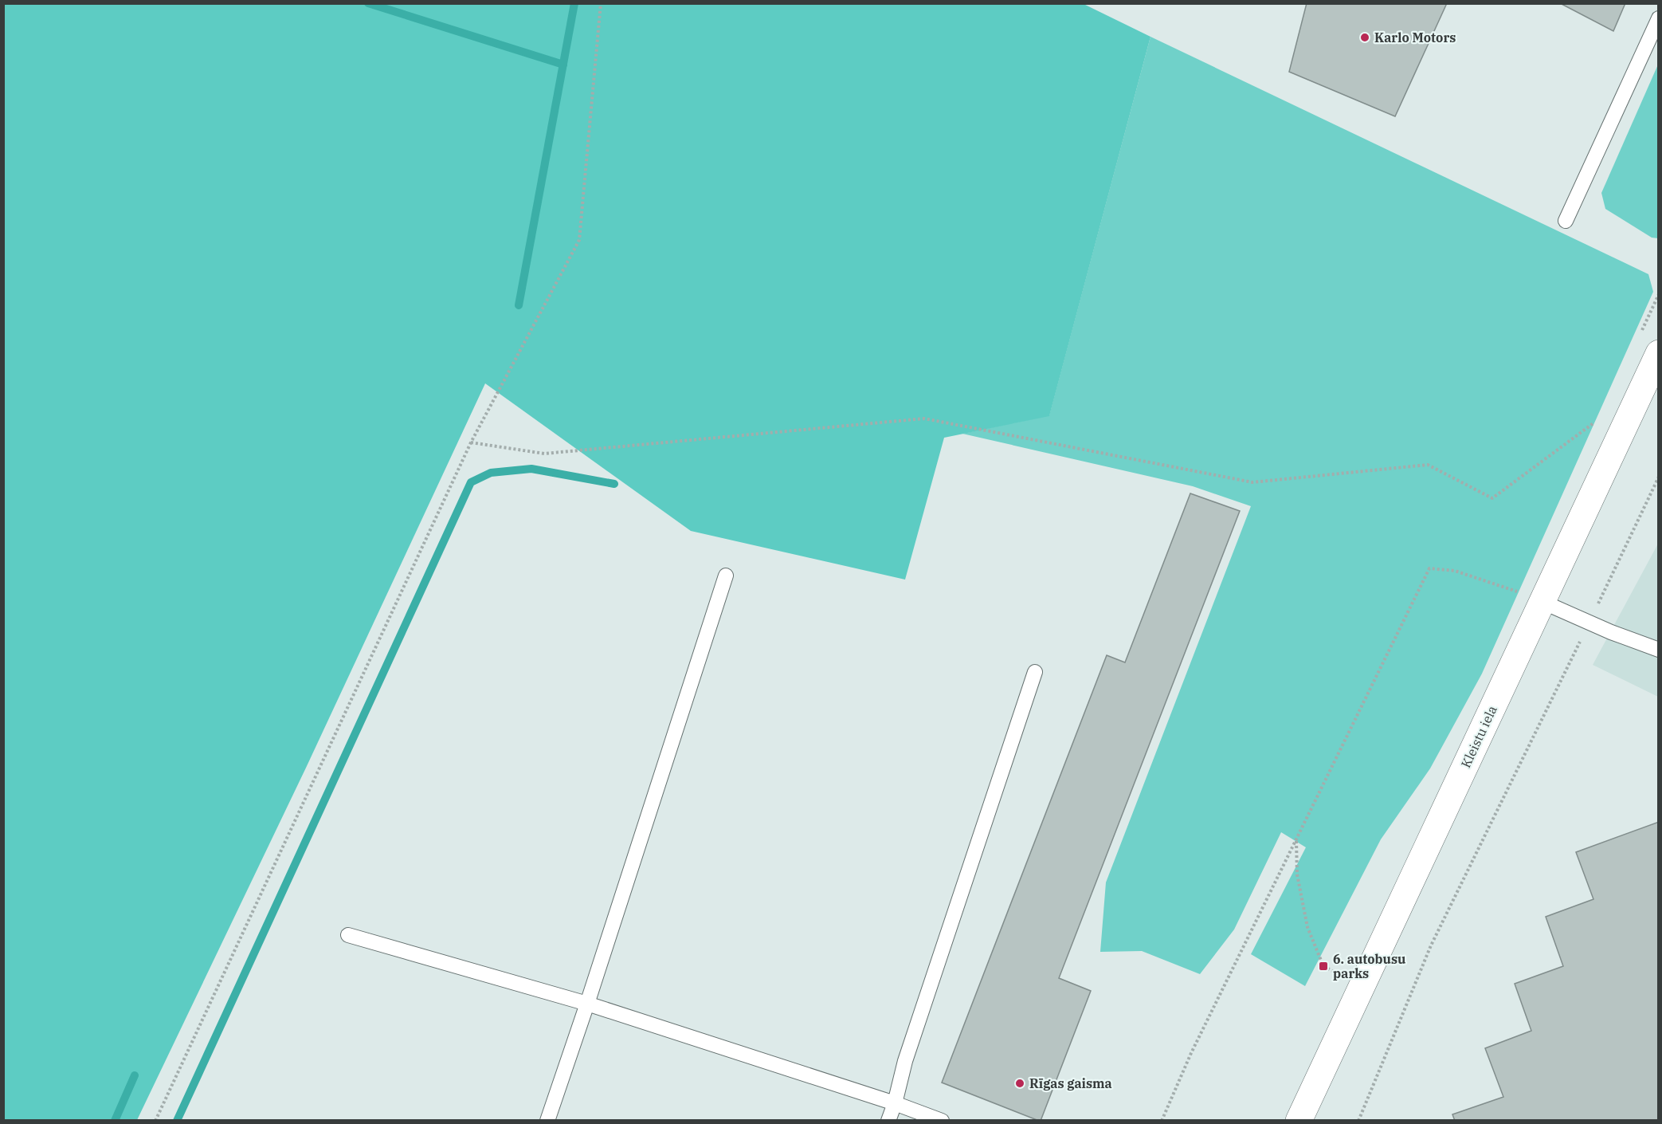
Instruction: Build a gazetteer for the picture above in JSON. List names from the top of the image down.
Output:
{
  "streets": {
    "main road": ["Kleistu iela"]
  },
  "places": {
    "other": ["Karlo Motors", "Rīgas gaisma"],
    "transit": ["6. autobusu parks"]
  }
}
